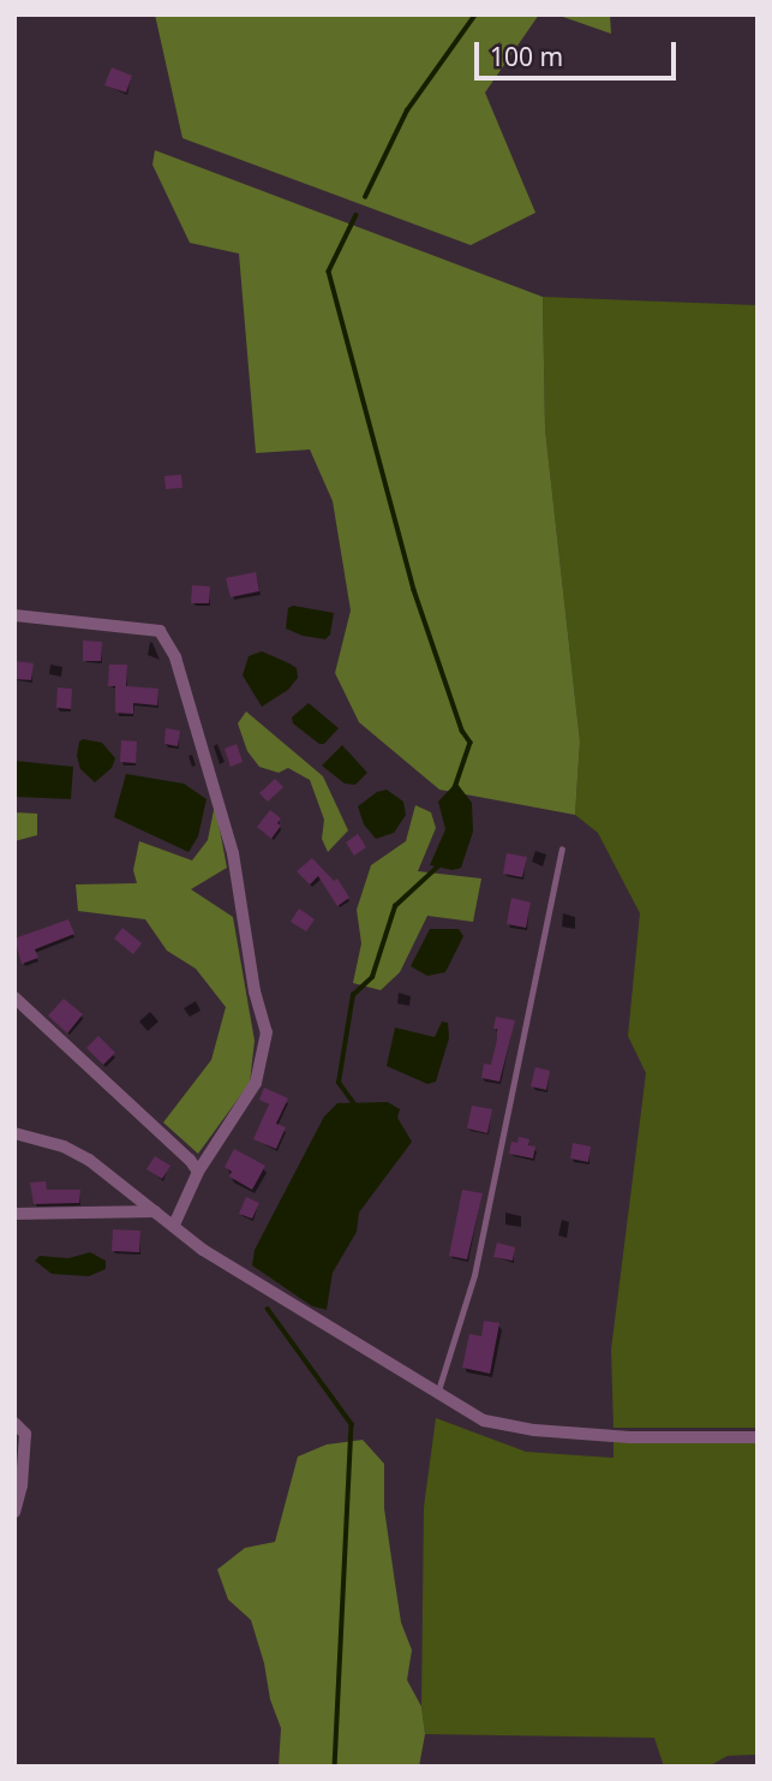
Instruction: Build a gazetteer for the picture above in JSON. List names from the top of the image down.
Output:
{
  "scale_bar": "100 m"
}
